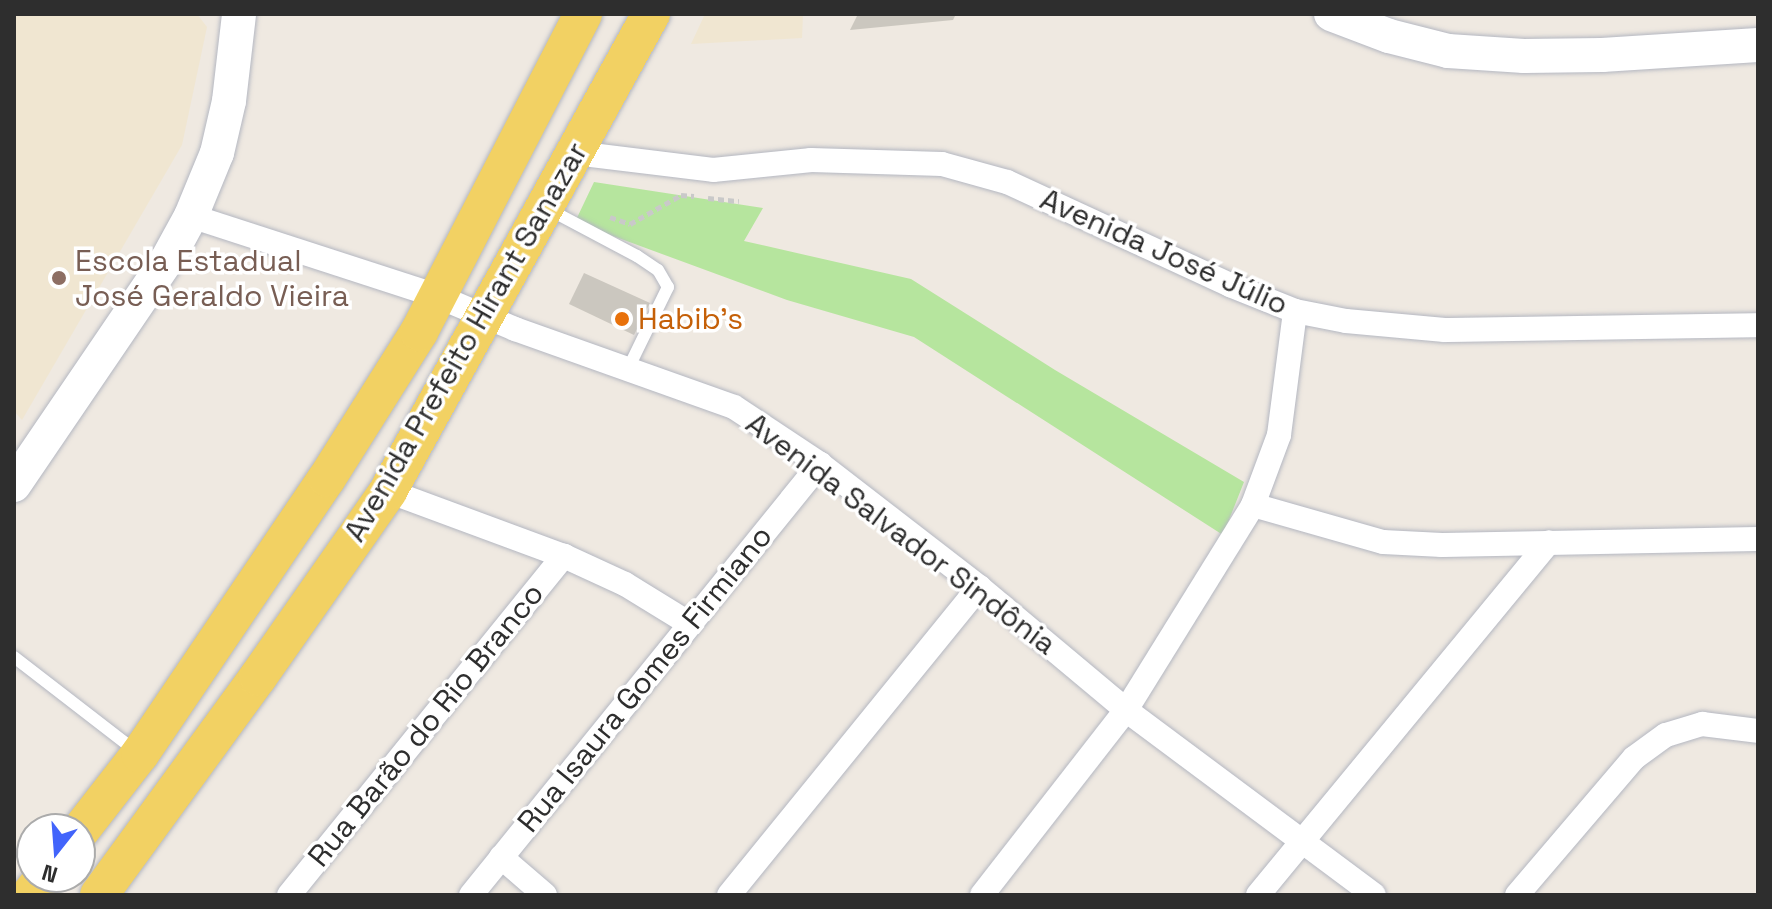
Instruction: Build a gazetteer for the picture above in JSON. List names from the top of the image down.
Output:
{
  "streets": {
    "main road": ["Avenida Prefeito Hirant Sanazar"],
    "street": [
      "Avenida José Júlio",
      "Avenida Salvador Sindônia",
      "Rua Isaura Gomes Firmiano",
      "Rua Barão do Rio Branco"
    ]
  },
  "crossings": [
    ["Avenida José Júlio", "Avenida Prefeito Hirant Sanazar"],
    ["Avenida Prefeito Hirant Sanazar", "Avenida Salvador Sindônia"],
    ["Avenida Salvador Sindônia", "Rua Isaura Gomes Firmiano"]
  ],
  "places": ["Escola Estadual José Geraldo Vieira", "Habib's"],
  "north": "bottom"
}
